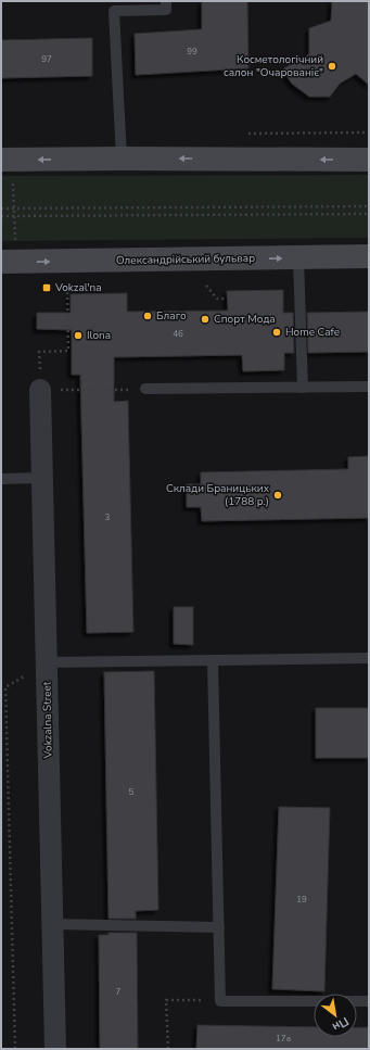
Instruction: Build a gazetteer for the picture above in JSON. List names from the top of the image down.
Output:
{
  "streets": {
    "main road": ["Олександрійський бульвар"],
    "street": ["Vokzalna Street"]
  },
  "places": {
    "other": [
      "Косметологічний салон \"Очарованіє\"",
      "Благо",
      "Спорт Мода",
      "Home Cafe",
      "Ilona",
      "Склади Браницьких (1788 р.)"
    ],
    "transit": ["Vokzal'na"]
  },
  "house_numbers": [
    "99",
    "97",
    "46",
    "3",
    "5",
    "19",
    "7",
    "17а"
  ],
  "north": "bottom right"
}
